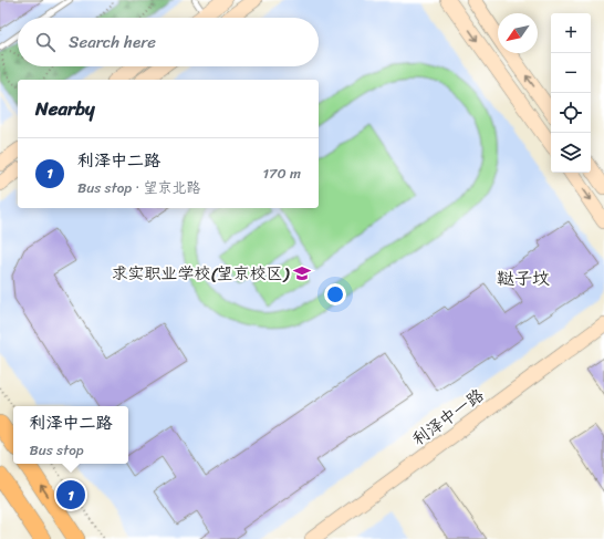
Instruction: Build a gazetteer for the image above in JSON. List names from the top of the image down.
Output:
{
  "streets": {
    "street": ["利泽中一路"]
  },
  "districts": ["鞑子坟"],
  "places": {
    "school or university": ["求实职业学校(望京校区)"]
  },
  "north": "bottom left",
  "page": {
    "map_buttons": ["+", "−"],
    "search": "Search here",
    "heading": "Nearby",
    "list": [
      {
        "mark": "1",
        "name": "利泽中二路",
        "note": "Bus stop · 望京北路",
        "value": "170 m"
      }
    ],
    "popup": ["利泽中二路", "Bus stop"],
    "pins": "1"
  }
}
